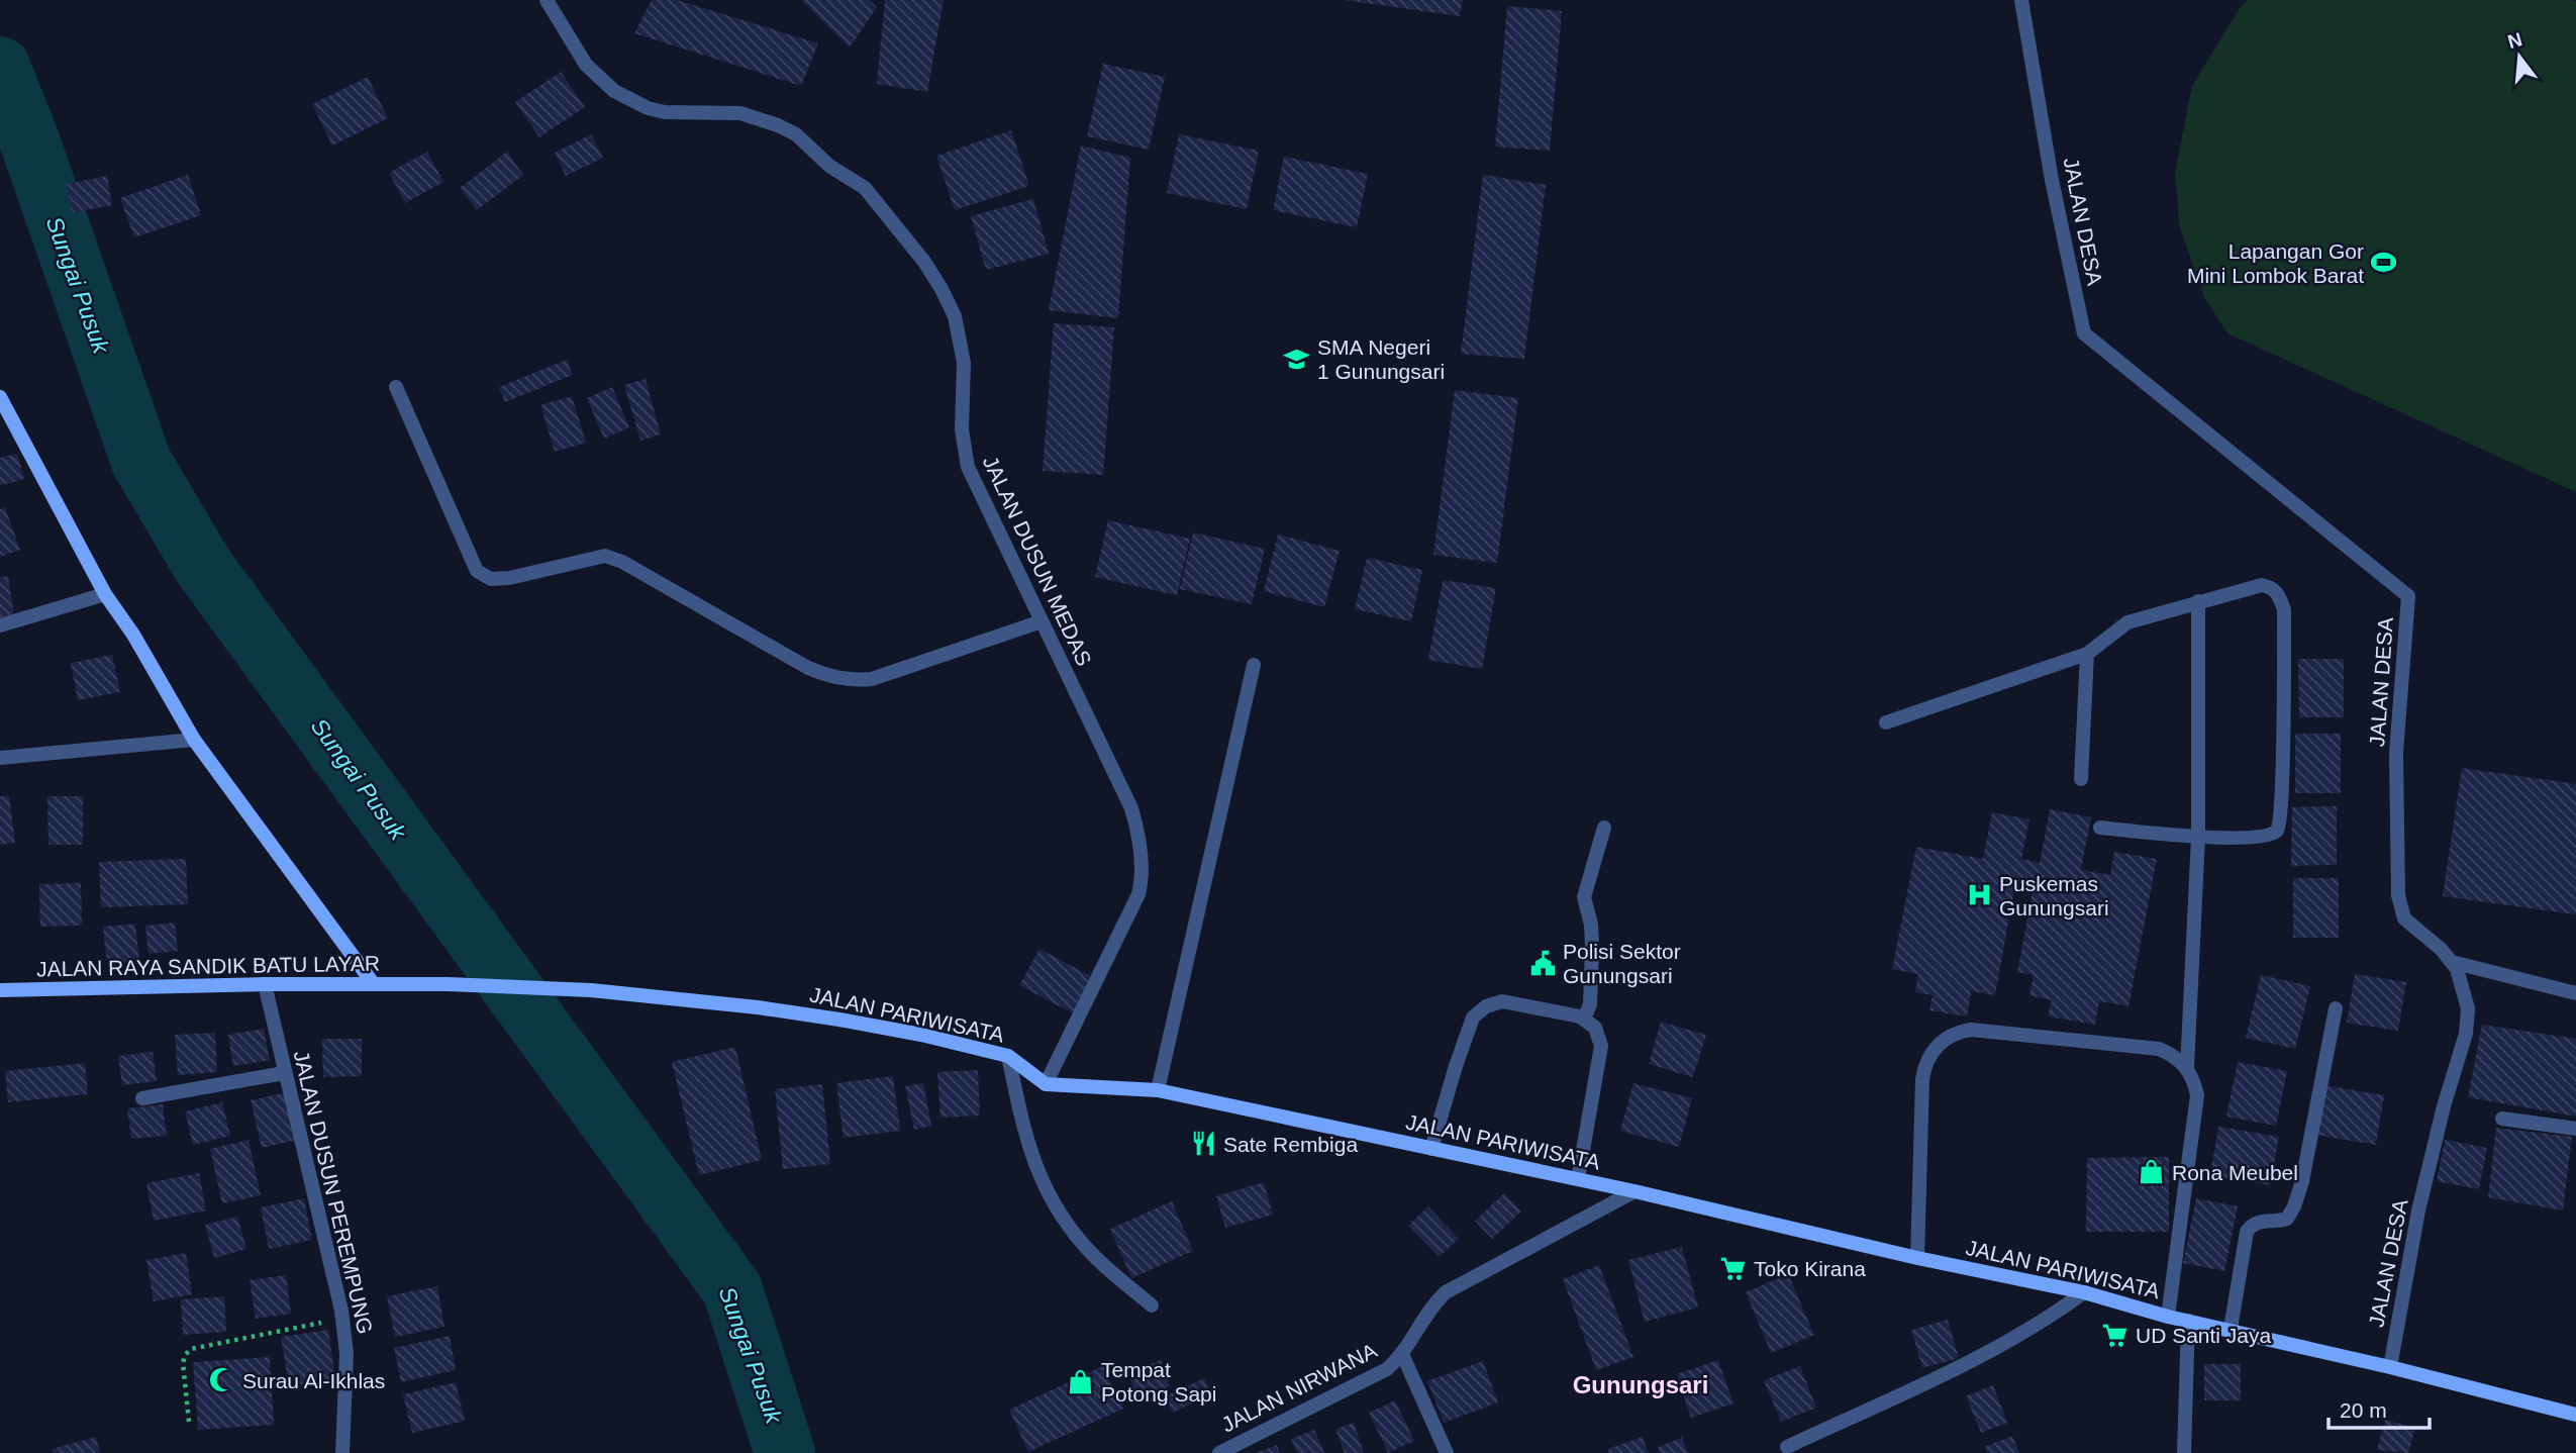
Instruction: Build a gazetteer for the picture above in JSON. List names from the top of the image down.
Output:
{
  "streets": {
    "main road": ["JALAN RAYA SANDIK BATU LAYAR", "JALAN PARIWISATA"],
    "street": [
      "JALAN DESA",
      "JALAN DUSUN MEDAS",
      "JALAN DUSUN PEREMPUNG",
      "JALAN NIRWANA"
    ]
  },
  "crossings": [
    ["JALAN DESA", "JALAN PARIWISATA"],
    ["JALAN DUSUN MEDAS", "JALAN PARIWISATA"],
    ["JALAN RAYA SANDIK BATU LAYAR", "JALAN PARIWISATA"],
    ["JALAN RAYA SANDIK BATU LAYAR", "JALAN DUSUN PEREMPUNG"],
    ["JALAN PARIWISATA", "JALAN NIRWANA"]
  ],
  "districts": ["Gunungsari"],
  "water": ["Sungai Pusuk"],
  "places": {
    "sports": ["Lapangan Gor Mini Lombok Barat"],
    "school or university": ["SMA Negeri 1 Gunungsari"],
    "hospital": ["Puskemas Gunungsari"],
    "public building": ["Polisi Sektor Gunungsari"],
    "restaurant": ["Sate Rembiga"],
    "shop": ["Rona Meubel", "Tempat Potong Sapi"],
    "supermarket": ["Toko Kirana", "UD Santi Jaya"],
    "mosque": ["Surau Al-Ikhlas"]
  },
  "scale_bar": "20 m",
  "north": "top"
}
